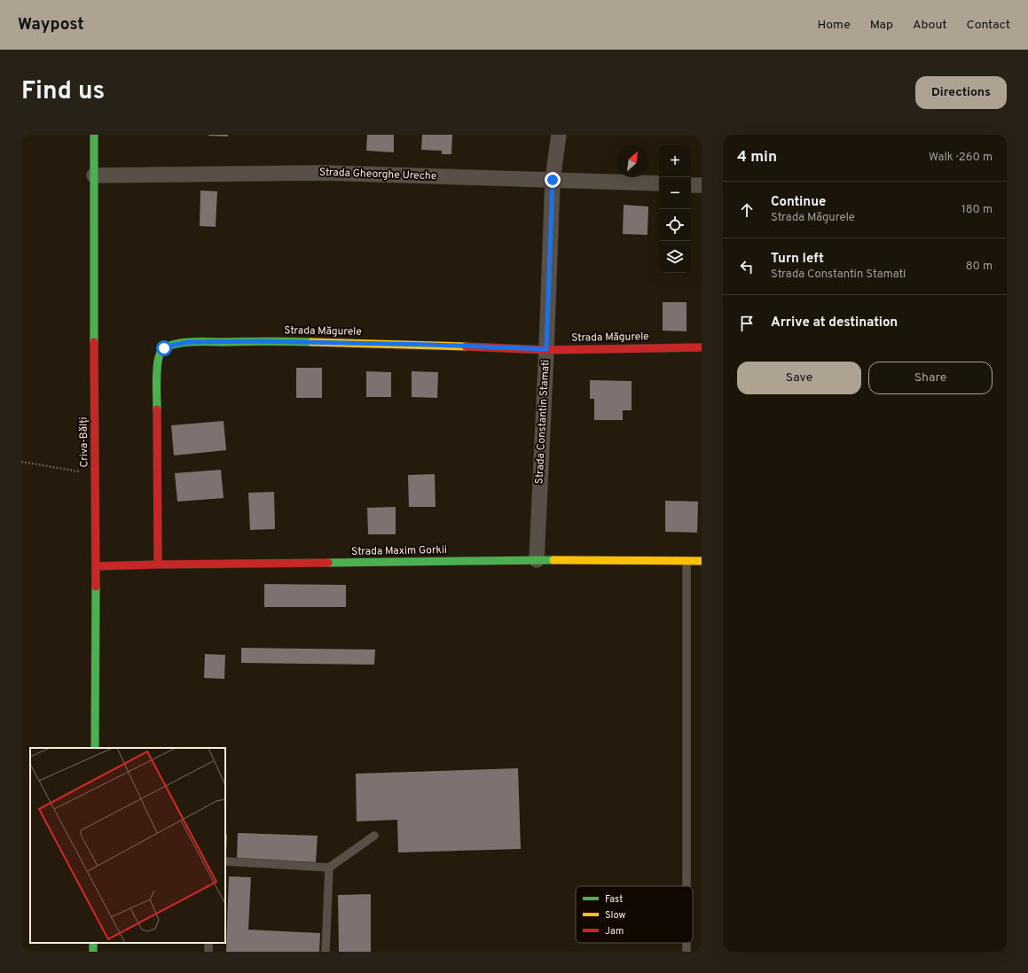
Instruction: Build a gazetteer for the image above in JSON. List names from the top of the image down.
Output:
{
  "streets": {
    "main road": ["Strada Măgurele", "Criva-Bălți", "Strada Maxim Gorkii"],
    "street": ["Strada Gheorghe Ureche", "Strada Constantin Stamati"]
  },
  "crossings": [
    ["Strada Gheorghe Ureche", "Strada Constantin Stamati"],
    ["Strada Gheorghe Ureche", "Criva-Bălți"],
    ["Strada Măgurele", "Strada Constantin Stamati"],
    ["Strada Măgurele", "Strada Maxim Gorkii"],
    ["Strada Constantin Stamati", "Strada Maxim Gorkii"],
    ["Criva-Bălți", "Strada Maxim Gorkii"]
  ],
  "legend": ["Fast", "Slow", "Jam"],
  "north": "top right",
  "page": {
    "header": "Waypost",
    "nav": [
      "Home",
      "Map",
      "About",
      "Contact"
    ],
    "title": "Find us",
    "buttons": [
      "Directions",
      ["Save", "Share"]
    ],
    "heading": ["4 min", "Walk · 260 m"],
    "map_buttons": ["+", "−"],
    "list": [
      ["Continue", "Strada Măgurele", "180 m"],
      ["Turn left", "Strada Constantin Stamati", "80 m"],
      "Arrive at destination"
    ]
  }
}
